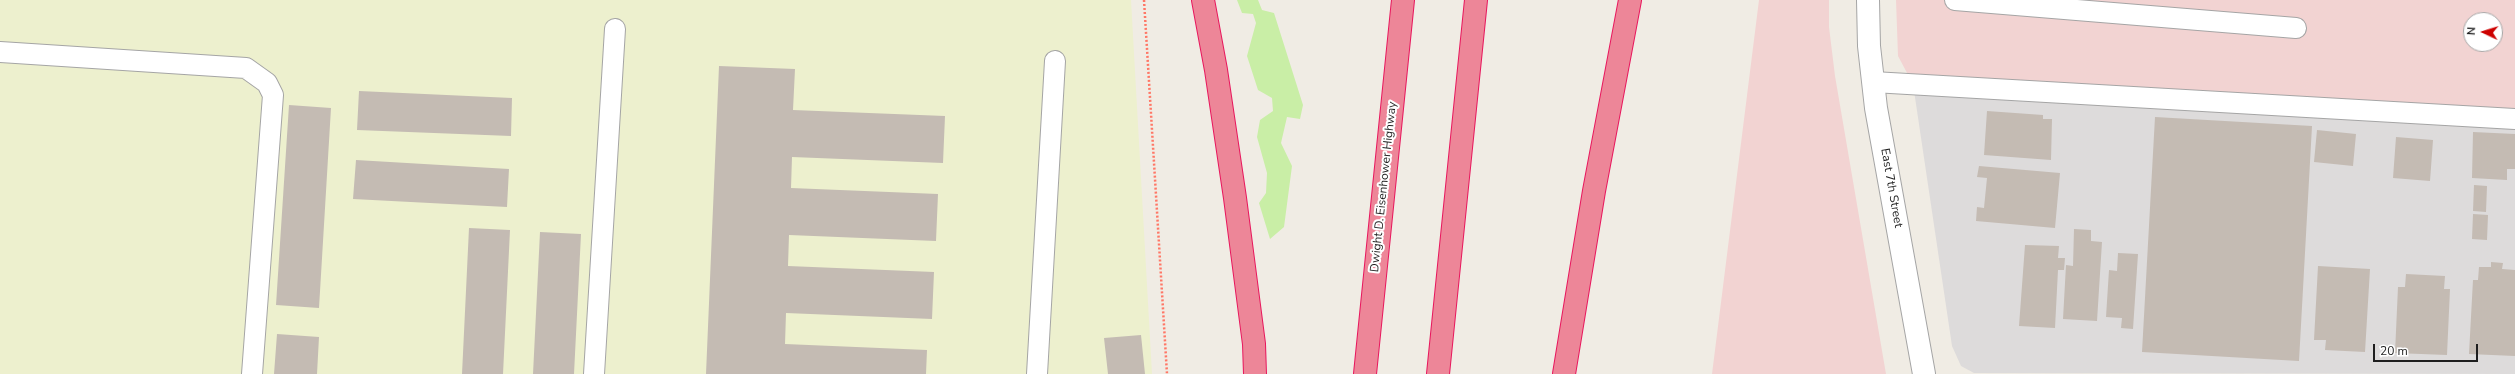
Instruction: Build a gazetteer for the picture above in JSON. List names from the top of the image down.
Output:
{
  "streets": {
    "highway": ["Dwight D. Eisenhower Highway"],
    "street": ["East 7th Street"]
  },
  "scale_bar": "20 m",
  "north": "left"
}
